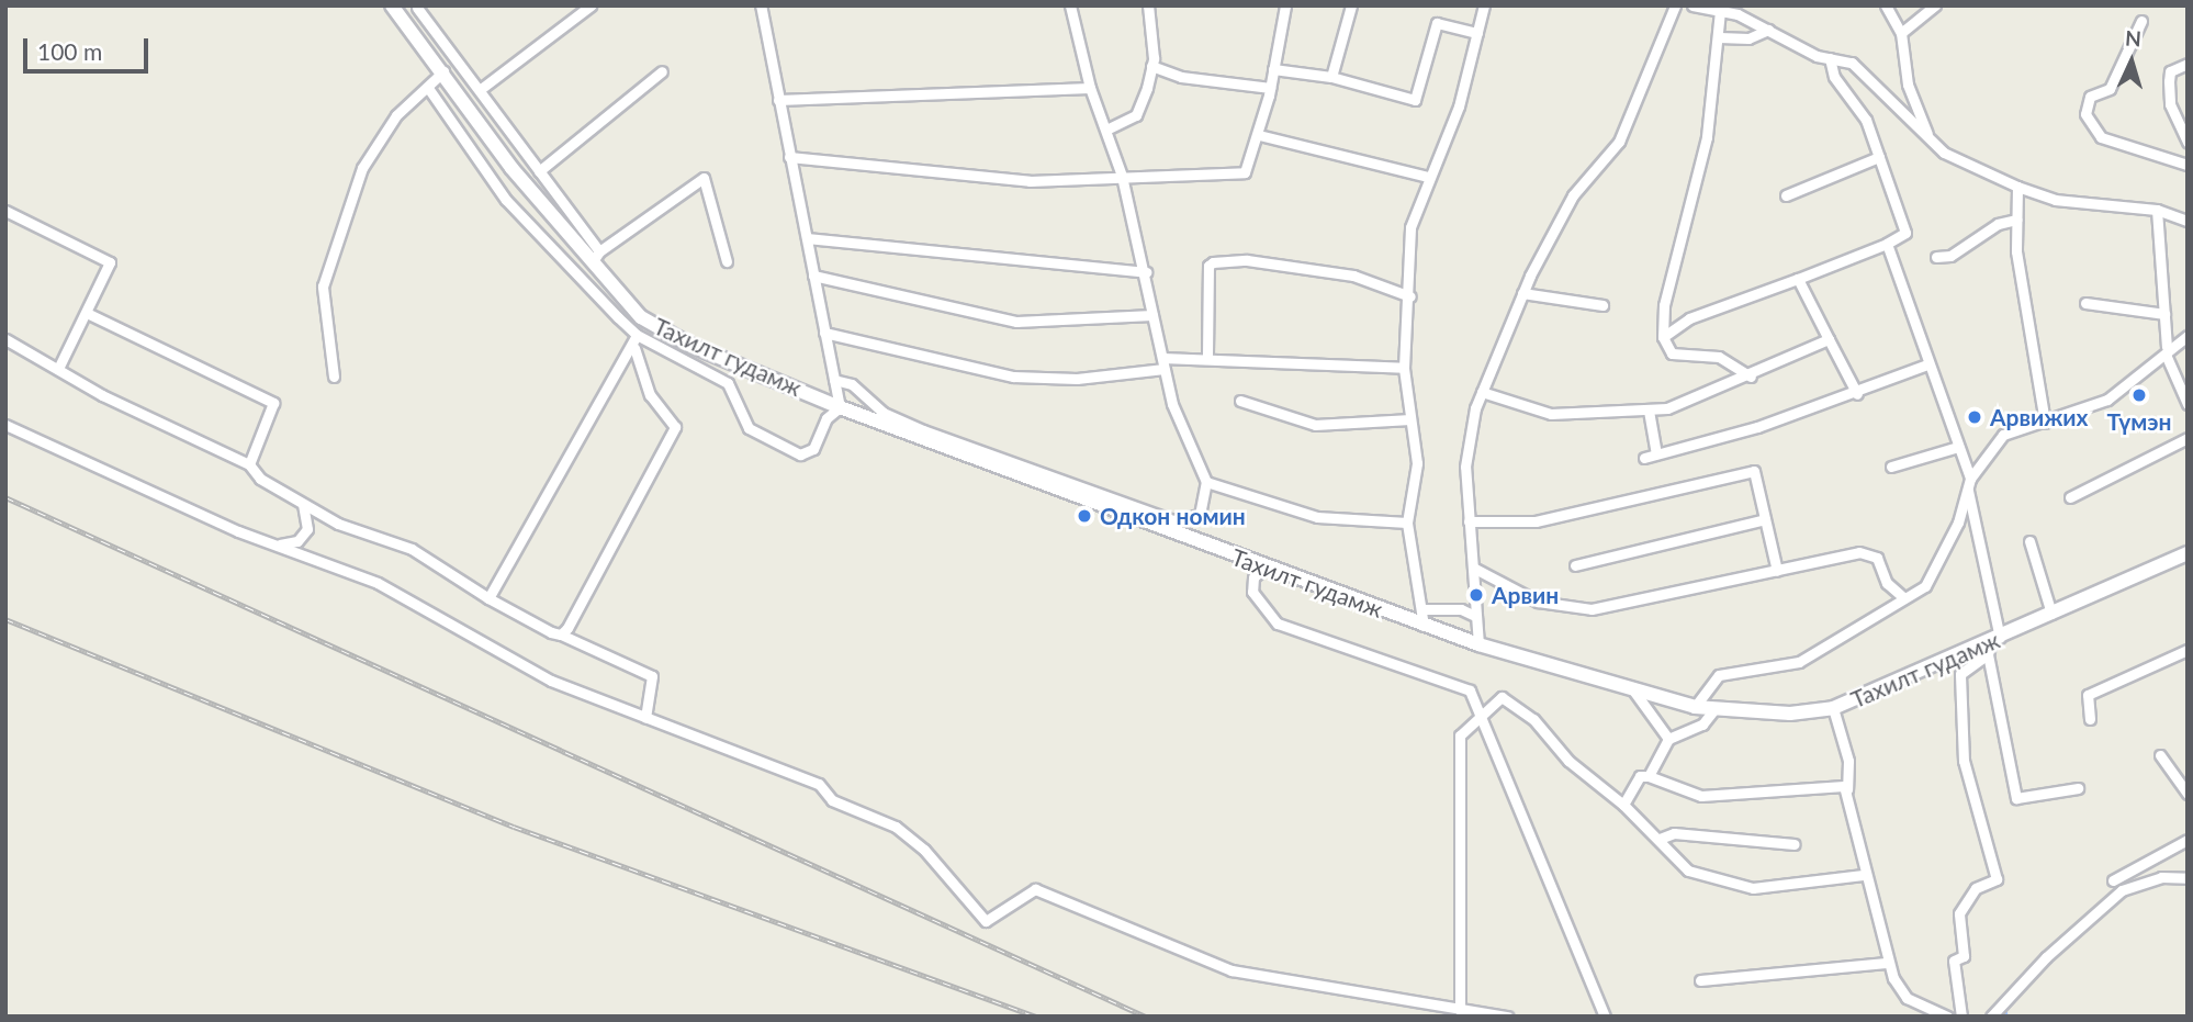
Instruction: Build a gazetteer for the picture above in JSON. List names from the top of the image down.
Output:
{
  "streets": {
    "main road": ["Тахилт гудамж"]
  },
  "places": [
    "Түмэн",
    "Арвижих",
    "Одкон номин",
    "Арвин"
  ],
  "scale_bar": "100 m",
  "north": "top"
}
